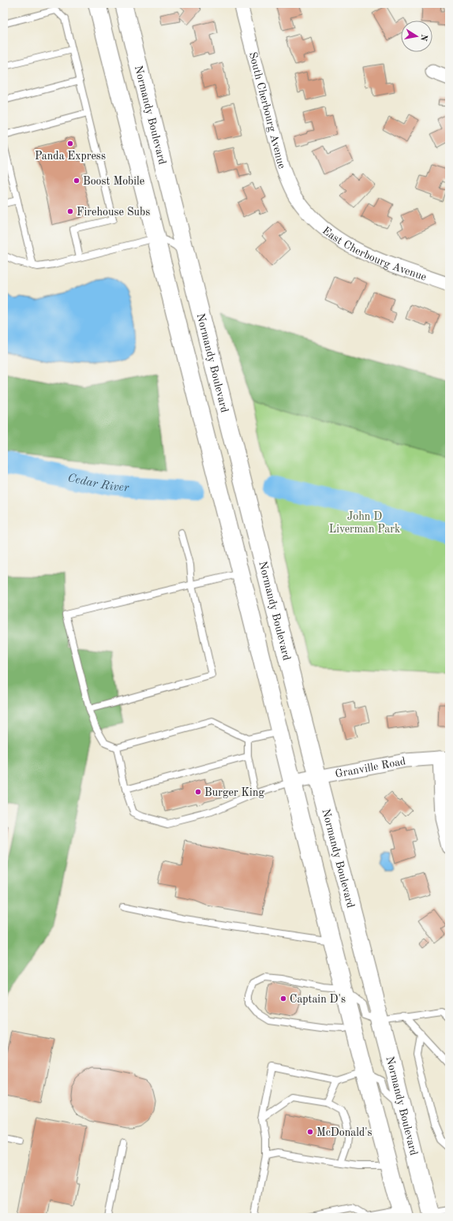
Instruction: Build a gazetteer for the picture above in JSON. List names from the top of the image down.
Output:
{
  "streets": {
    "main road": ["Normandy Boulevard"],
    "street": ["South Cherbourg Avenue", "East Cherbourg Avenue", "Granville Road"]
  },
  "crossings": [
    ["South Cherbourg Avenue", "East Cherbourg Avenue"],
    ["Normandy Boulevard", "Granville Road"]
  ],
  "water": ["Cedar River"],
  "parks": ["John D Liverman Park"],
  "places": [
    "Panda Express",
    "Boost Mobile",
    "Firehouse Subs",
    "Burger King",
    "Captain D's",
    "McDonald's"
  ],
  "north": "right"
}
